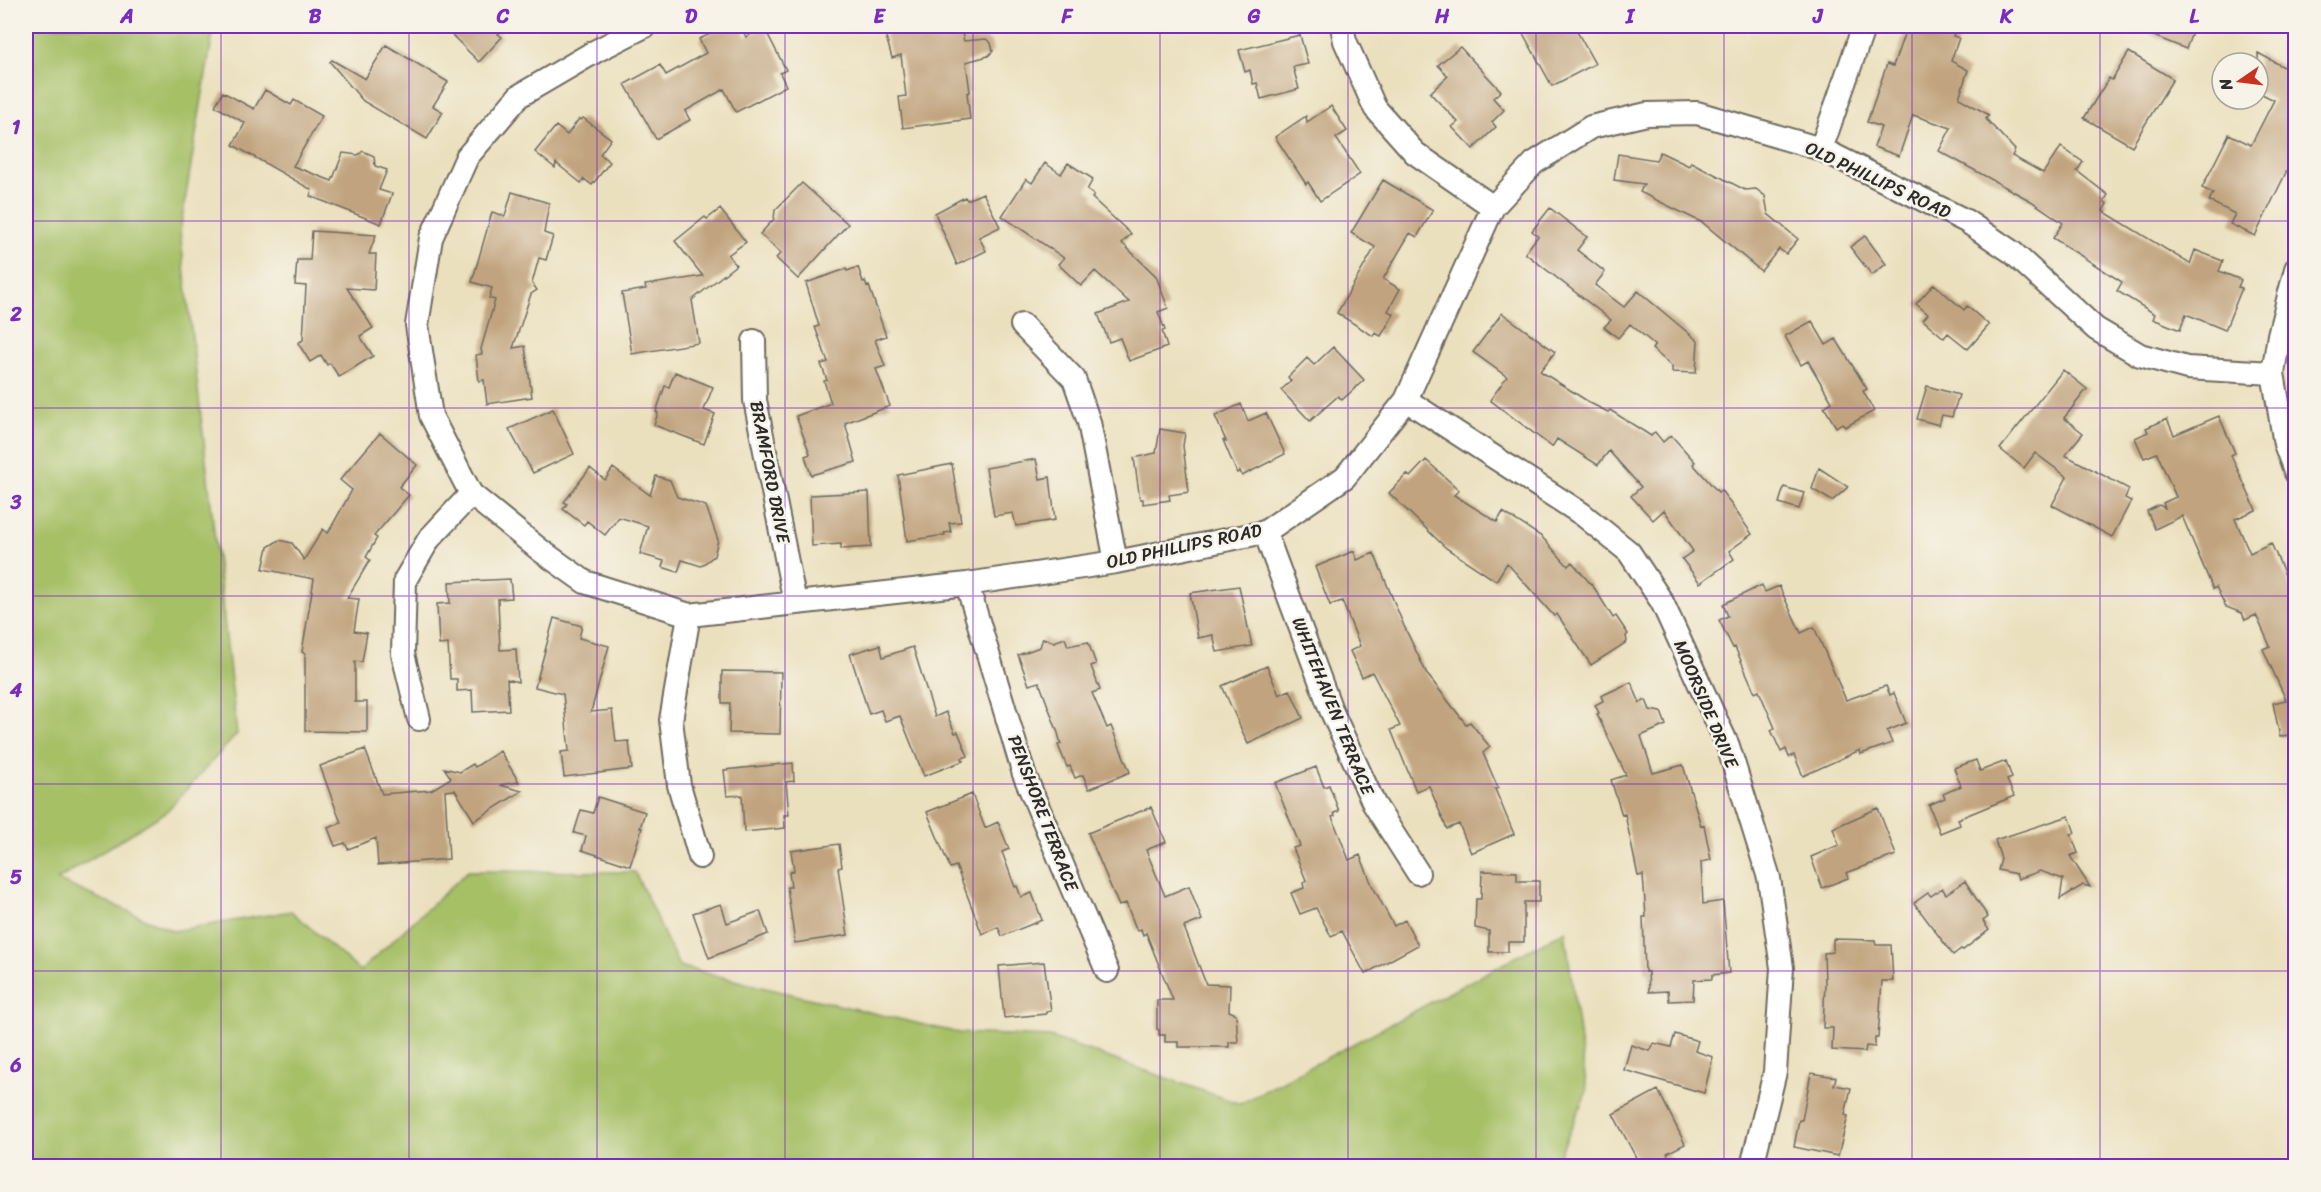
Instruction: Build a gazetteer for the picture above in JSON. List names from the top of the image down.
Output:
{
  "streets": {
    "street": [
      "OLD PHILLIPS ROAD",
      "BRAMFORD DRIVE",
      "MOORSIDE DRIVE",
      "WHITEHAVEN TERRACE",
      "PENSHORE TERRACE"
    ]
  },
  "crossings": [
    ["OLD PHILLIPS ROAD", "BRAMFORD DRIVE"],
    ["OLD PHILLIPS ROAD", "MOORSIDE DRIVE"],
    ["OLD PHILLIPS ROAD", "WHITEHAVEN TERRACE"],
    ["OLD PHILLIPS ROAD", "PENSHORE TERRACE"]
  ],
  "north": "left",
  "grid": {
    "columns": [
      "A",
      "B",
      "C",
      "D",
      "E",
      "F",
      "G",
      "H",
      "I",
      "J",
      "K",
      "L"
    ],
    "rows": [
      "1",
      "2",
      "3",
      "4",
      "5",
      "6"
    ]
  }
}
